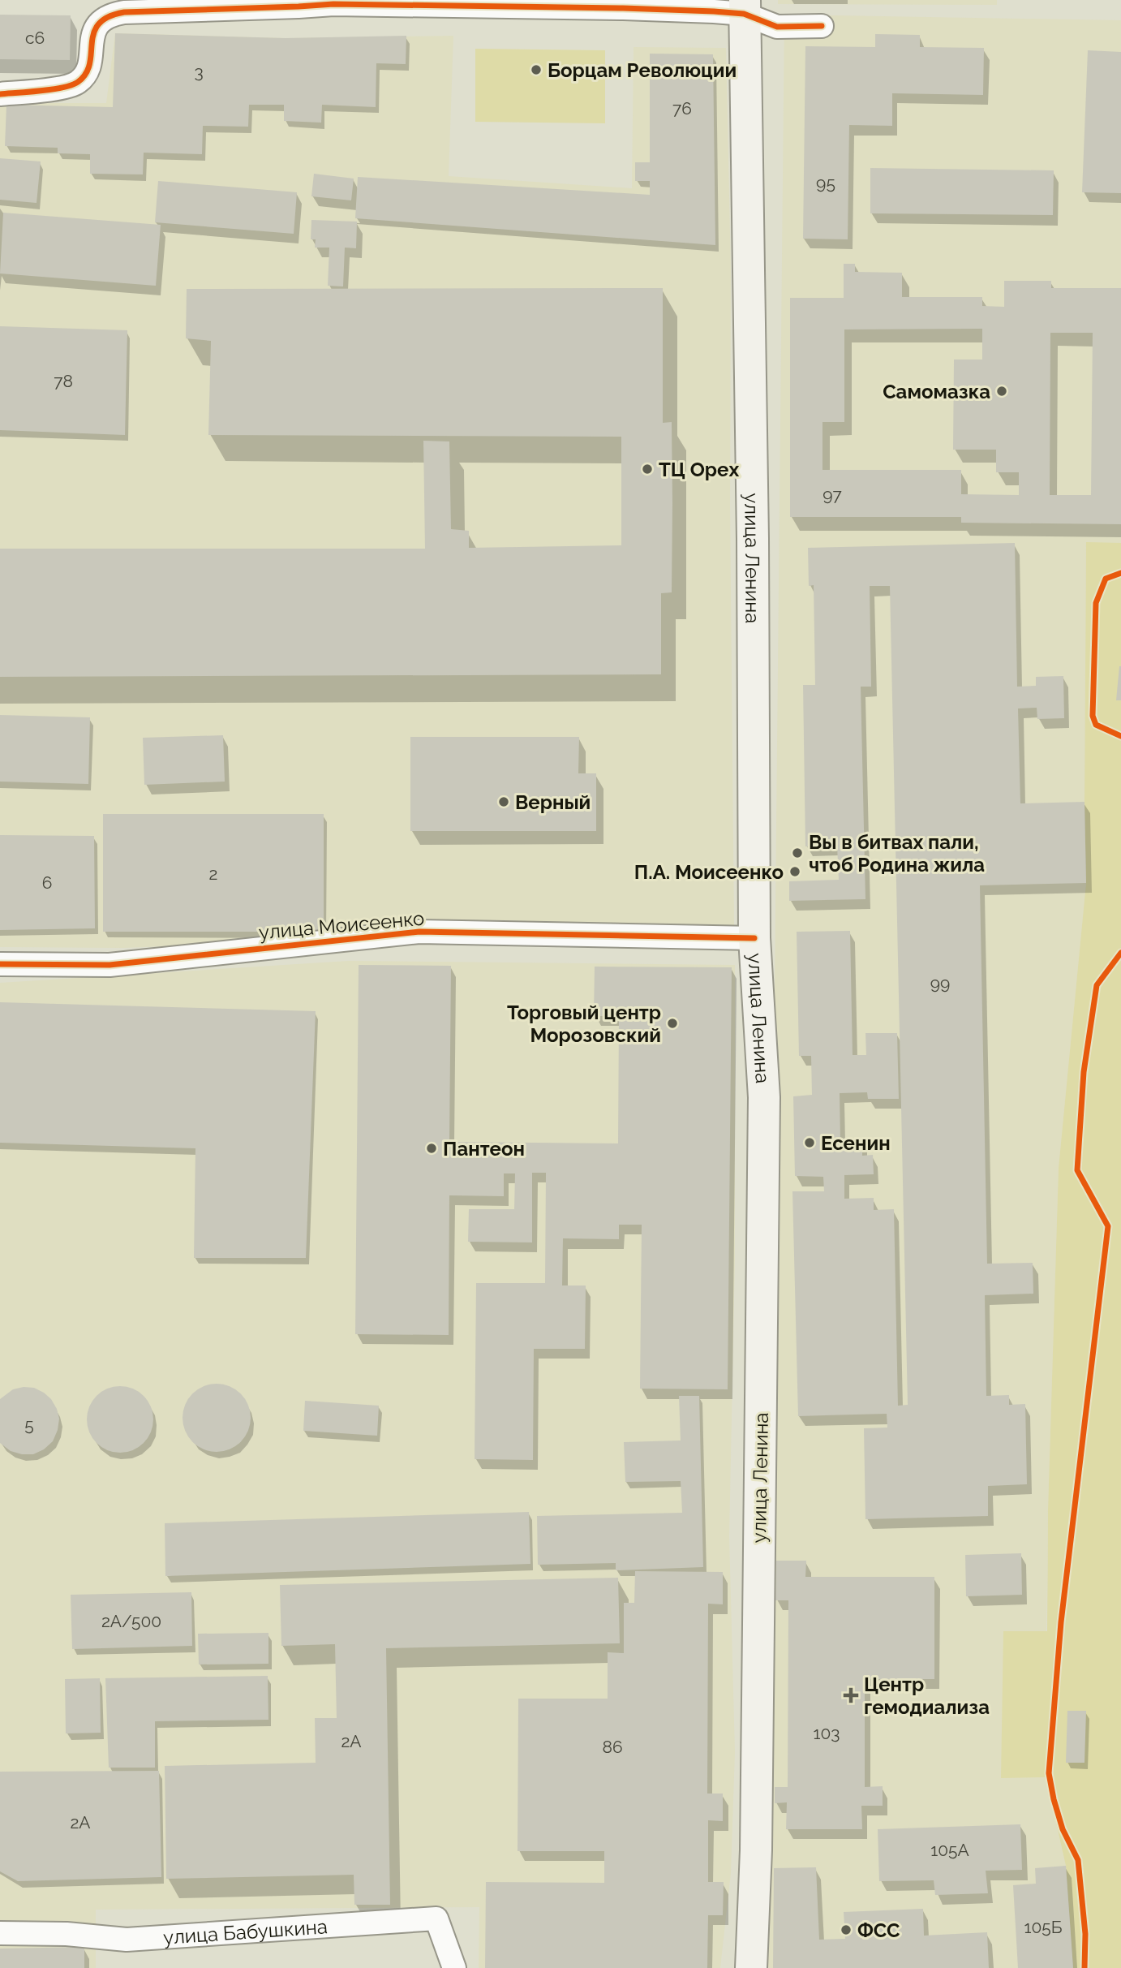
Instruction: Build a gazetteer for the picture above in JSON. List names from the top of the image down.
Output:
{
  "streets": {
    "main road": ["улица Ленина"],
    "street": ["улица Моисеенко", "улица Бабушкина"]
  },
  "crossings": [
    ["улица Ленина", "улица Моисеенко"]
  ],
  "places": {
    "other": [
      "Борцам Революции",
      "Самомазка",
      "ТЦ Орех",
      "Верный",
      "Вы в битвах пали, чтоб Родина жила",
      "П.А. Моисеенко",
      "Торговый центр Морозовский",
      "Есенин",
      "Пантеон",
      "ФСС"
    ],
    "health": ["Центр гемодиализа"]
  },
  "house_numbers": [
    "с6",
    "3",
    "76",
    "95",
    "78",
    "97",
    "2",
    "6",
    "99",
    "5",
    "2А/500",
    "103",
    "2А",
    "86",
    "2А",
    "105А",
    "105Б"
  ]
}
